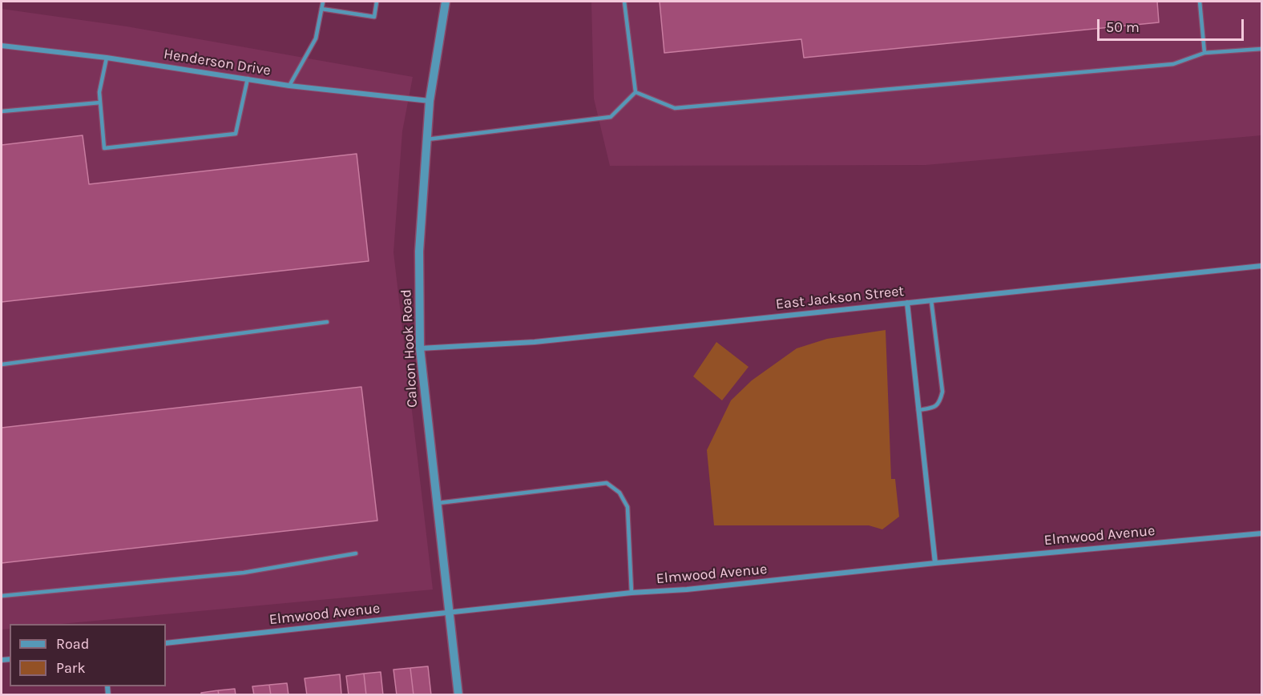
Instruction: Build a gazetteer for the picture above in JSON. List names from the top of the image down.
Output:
{
  "streets": {
    "street": [
      "Henderson Drive",
      "East Jackson Street",
      "Calcon Hook Road",
      "Elmwood Avenue"
    ]
  },
  "crossings": [
    ["Henderson Drive", "Calcon Hook Road"],
    ["East Jackson Street", "Calcon Hook Road"],
    ["Calcon Hook Road", "Elmwood Avenue"]
  ],
  "legend": ["Road", "Park"],
  "scale_bar": "50 m"
}
